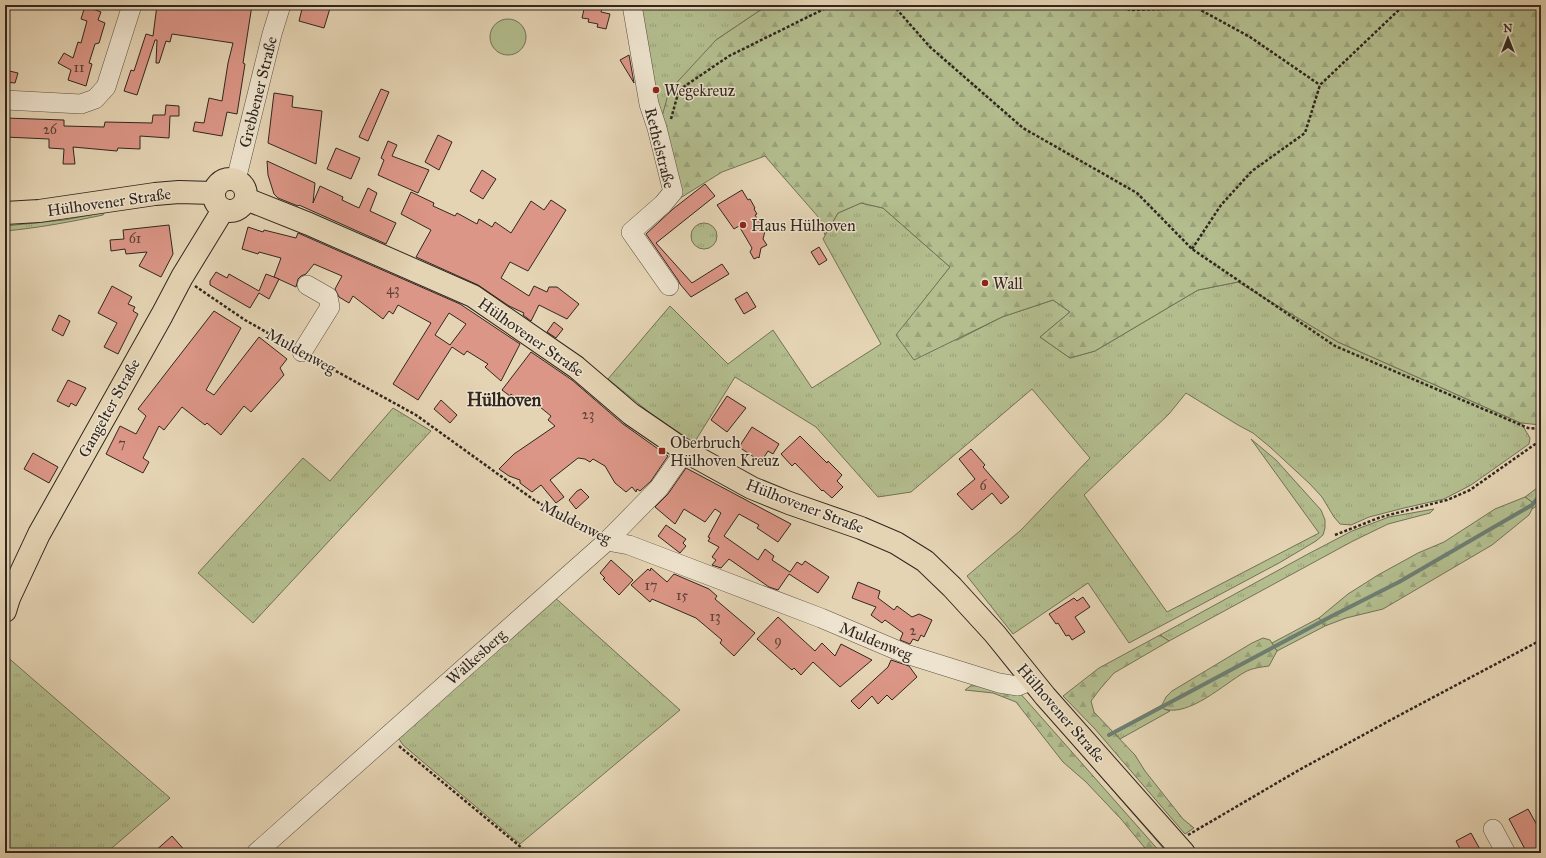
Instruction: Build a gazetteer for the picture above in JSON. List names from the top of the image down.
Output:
{
  "streets": {
    "main road": ["Hülhovener Straße", "Gangelter Straße"],
    "street": [
      "Grebbener Straße",
      "Rethelstraße",
      "Muldenweg",
      "Wälkesberg"
    ]
  },
  "crossings": [
    ["Grebbener Straße", "Hülhovener Straße"],
    ["Grebbener Straße", "Gangelter Straße"],
    ["Hülhovener Straße", "Muldenweg"],
    ["Hülhovener Straße", "Gangelter Straße"],
    ["Hülhovener Straße", "Wälkesberg"],
    ["Muldenweg", "Gangelter Straße"],
    ["Muldenweg", "Wälkesberg"]
  ],
  "districts": ["Hülhoven"],
  "places": {
    "other": ["Wegekreuz", "Haus Hülhoven", "Wall"],
    "transit": ["Oberbruch Hülhoven Kreuz"]
  },
  "house_numbers": [
    "11",
    "26",
    "61",
    "43",
    "23",
    "7",
    "6",
    "17",
    "15",
    "13",
    "2",
    "9"
  ],
  "north": "top"
}
